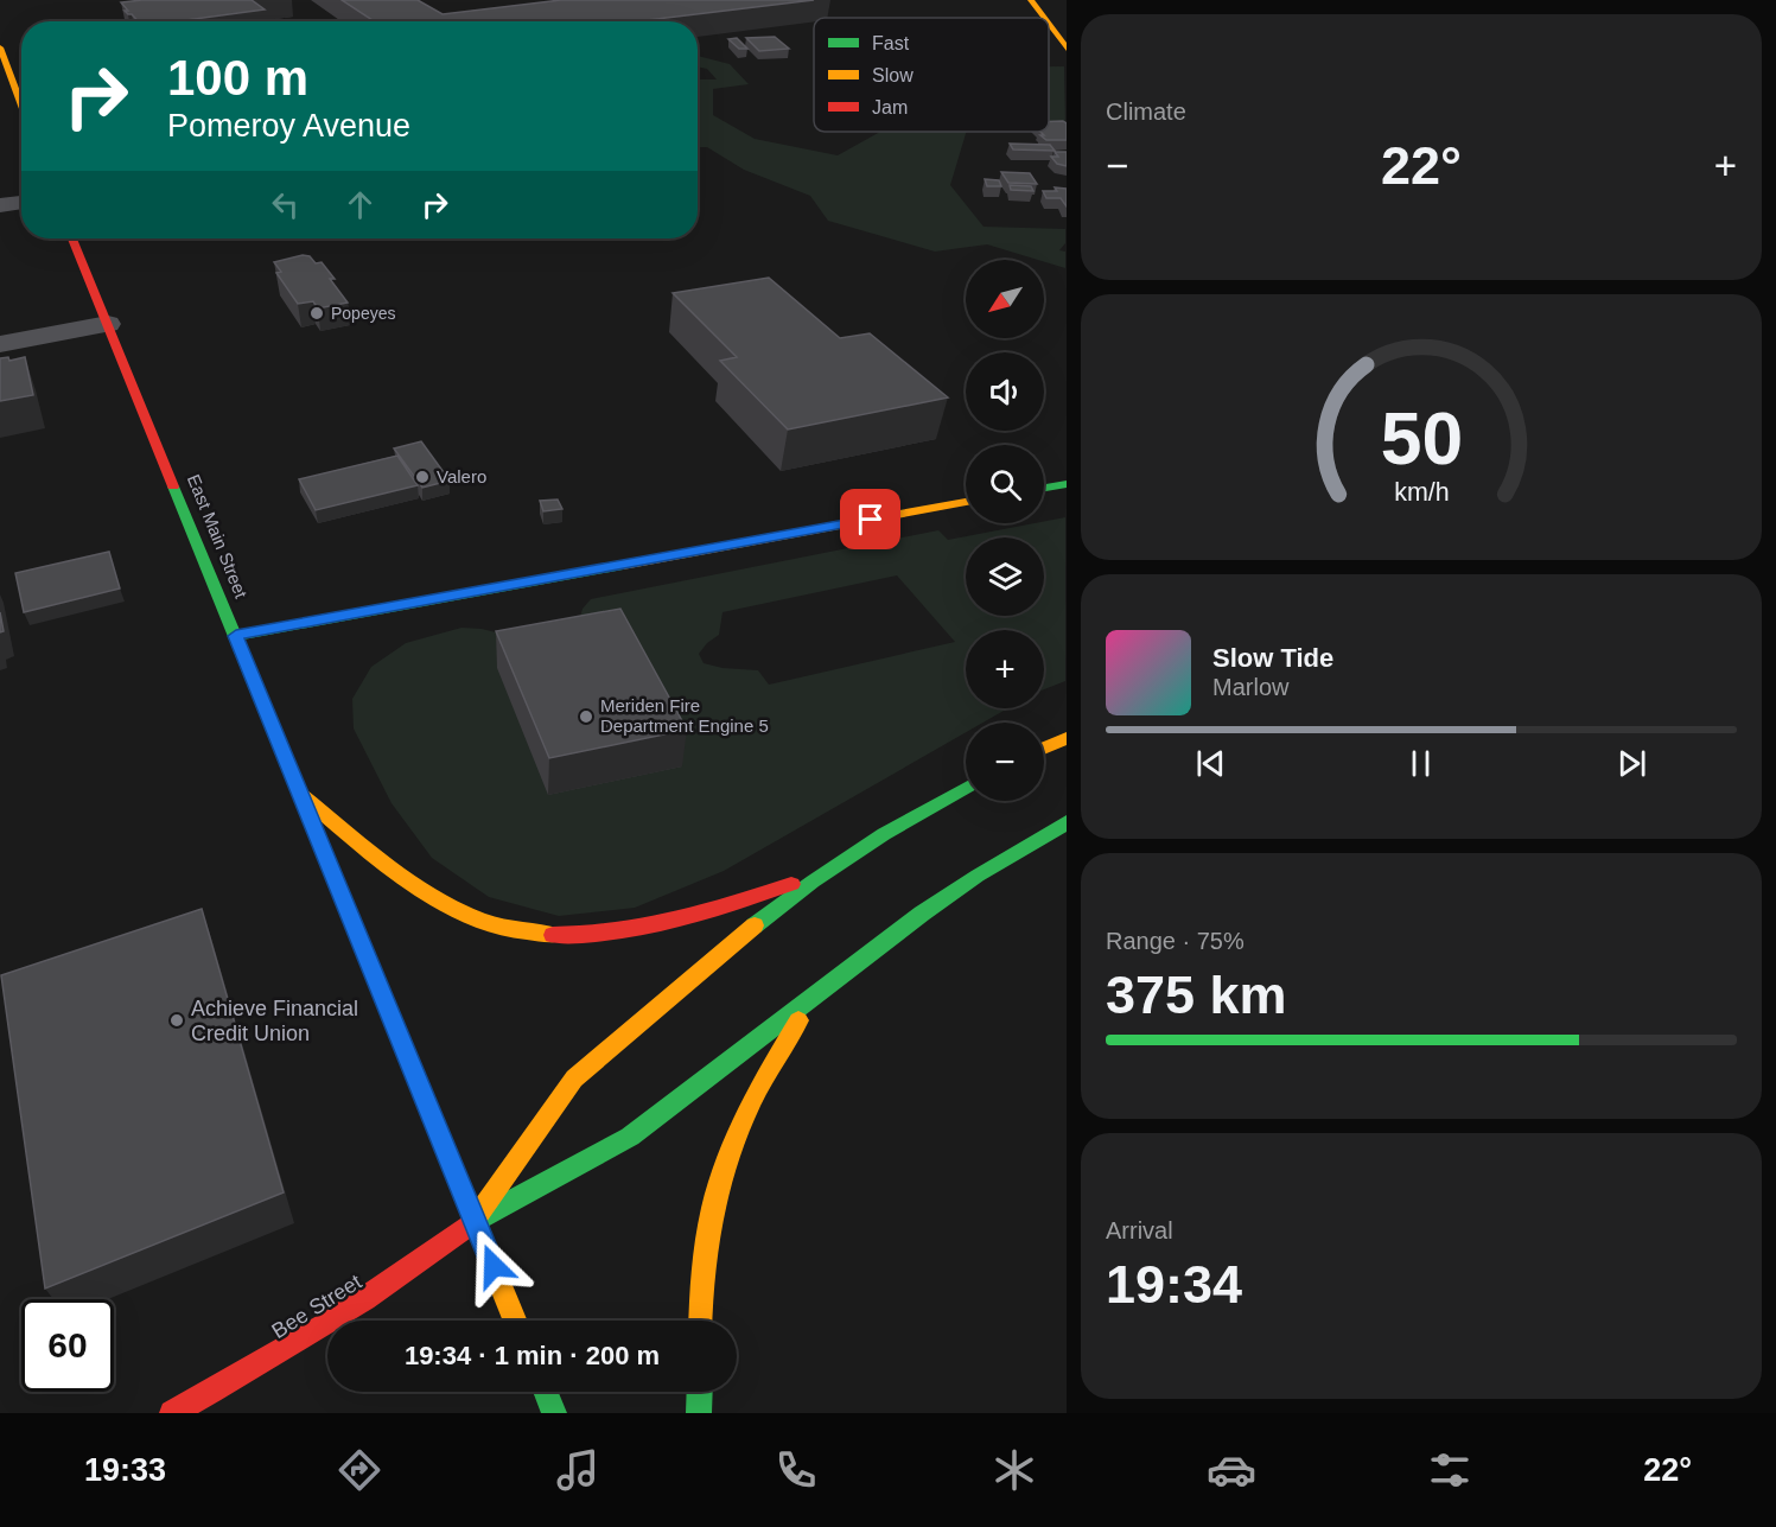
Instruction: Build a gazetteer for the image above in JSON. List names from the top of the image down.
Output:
{
  "streets": {
    "main road": ["East Main Street", "Bee Street"]
  },
  "crossings": [
    ["East Main Street", "Bee Street"]
  ],
  "places": [
    "Popeyes",
    "Valero",
    "Meriden Fire Department Engine 5",
    "Achieve Financial Credit Union"
  ],
  "legend": ["Fast", "Slow", "Jam"],
  "north": "bottom left",
  "page": {
    "tile": [
      "Climate",
      ["Range · 75%", "375 km"],
      ["Arrival", "19:34"]
    ],
    "turn": ["100 m", "Pomeroy Avenue"],
    "heat": ["−", "22°", "+"],
    "map_buttons": ["+", "−"],
    "song": ["Slow Tide", "Marlow"],
    "limit": "60",
    "trip": "19:34 · 1 min · 200 m",
    "tabs": ["19:33", "22°"],
    "gauge": ["50", "km/h"]
  }
}
